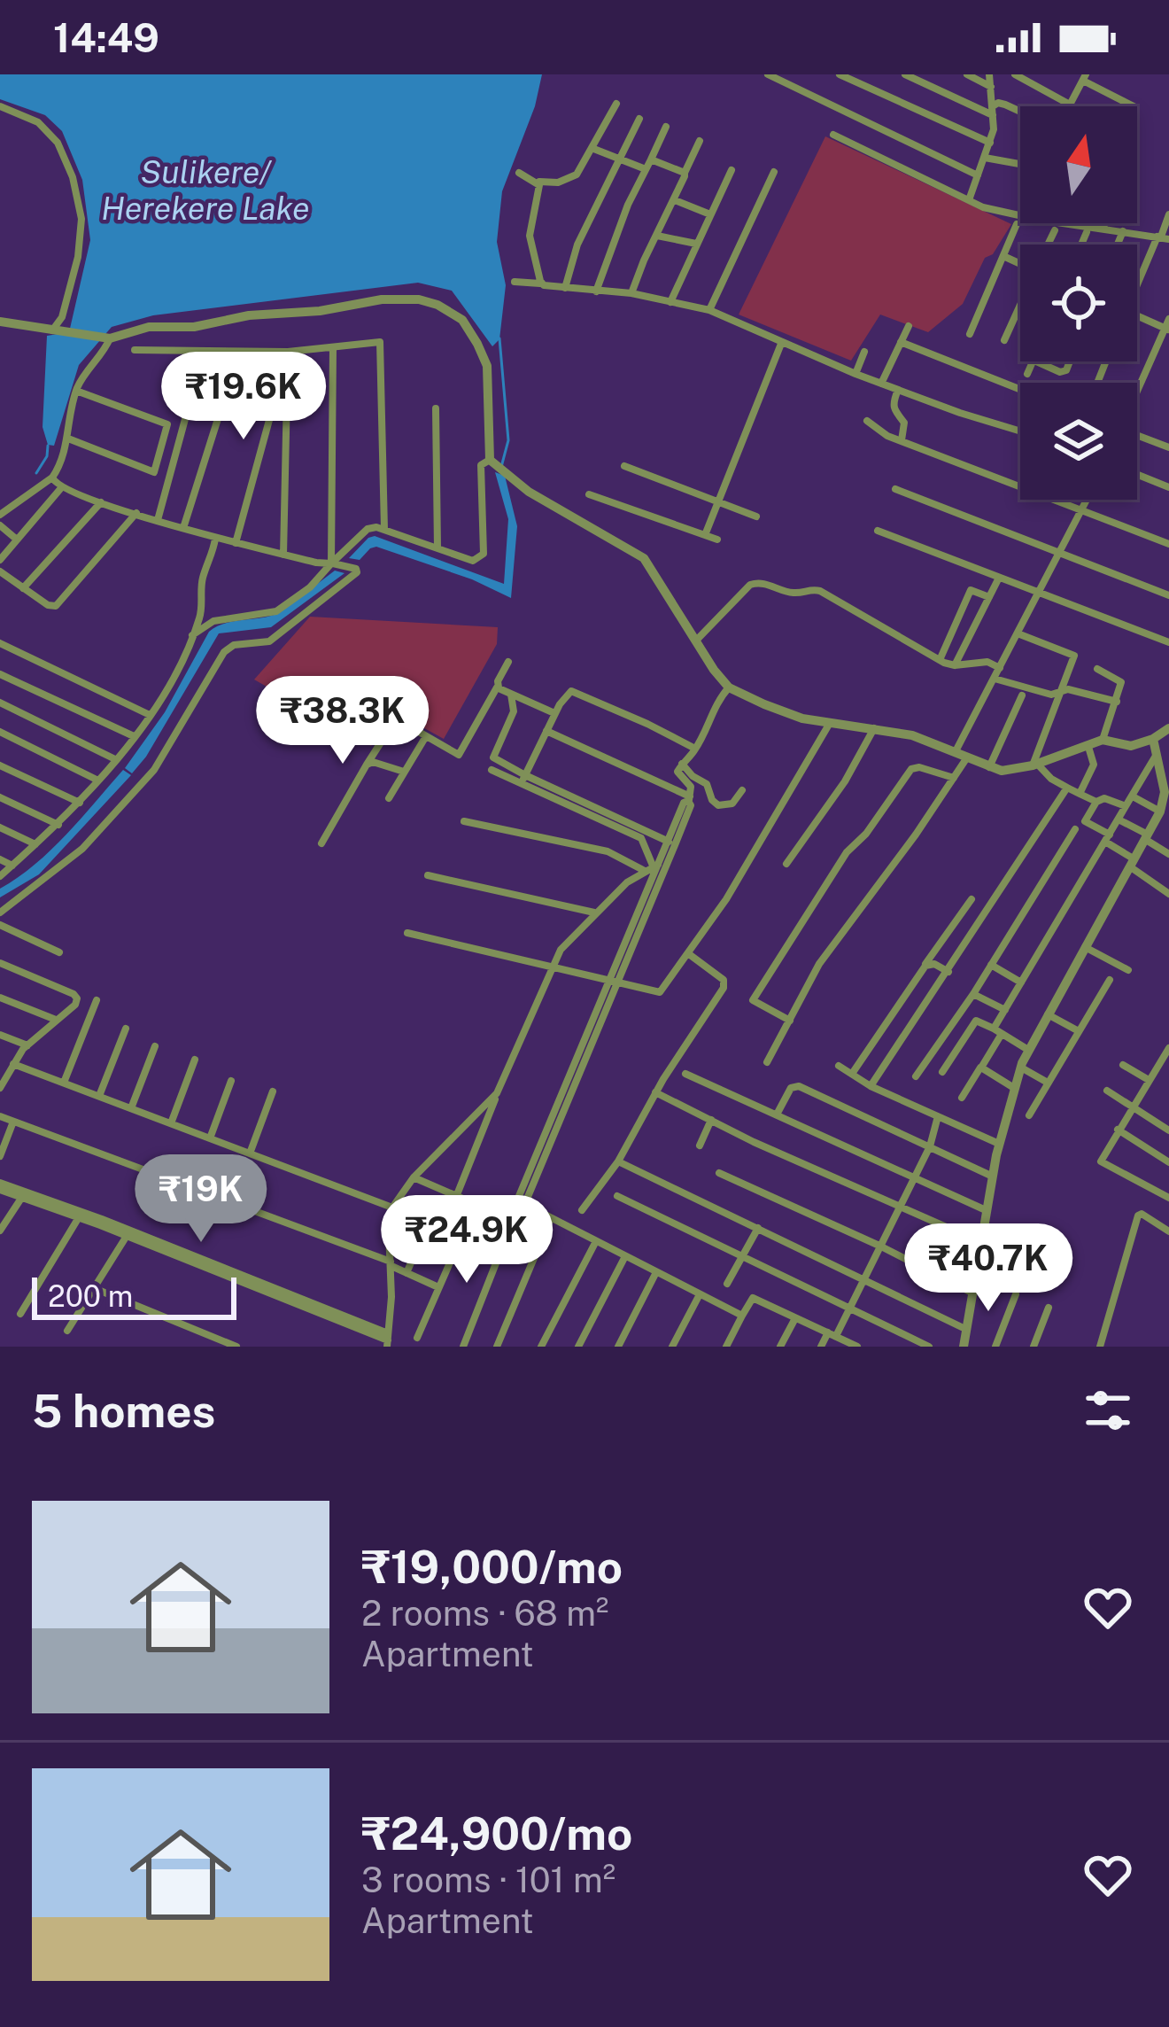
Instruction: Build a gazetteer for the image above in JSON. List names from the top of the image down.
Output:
{
  "water": ["Sulikere/ Herekere Lake"],
  "scale_bar": "200 m",
  "north": "top",
  "page": {
    "status": "14:49",
    "price": [
      "₹19.6K",
      "₹38.3K",
      "₹19K",
      "₹24.9K",
      "₹40.7K"
    ],
    "scale": "200 m",
    "heading": "5 homes",
    "list": [
      {
        "name": "₹19,000/mo",
        "note": "2 rooms · 68 m² · Apartment"
      },
      {
        "name": "₹24,900/mo",
        "note": "3 rooms · 101 m² · Apartment"
      }
    ]
  }
}
